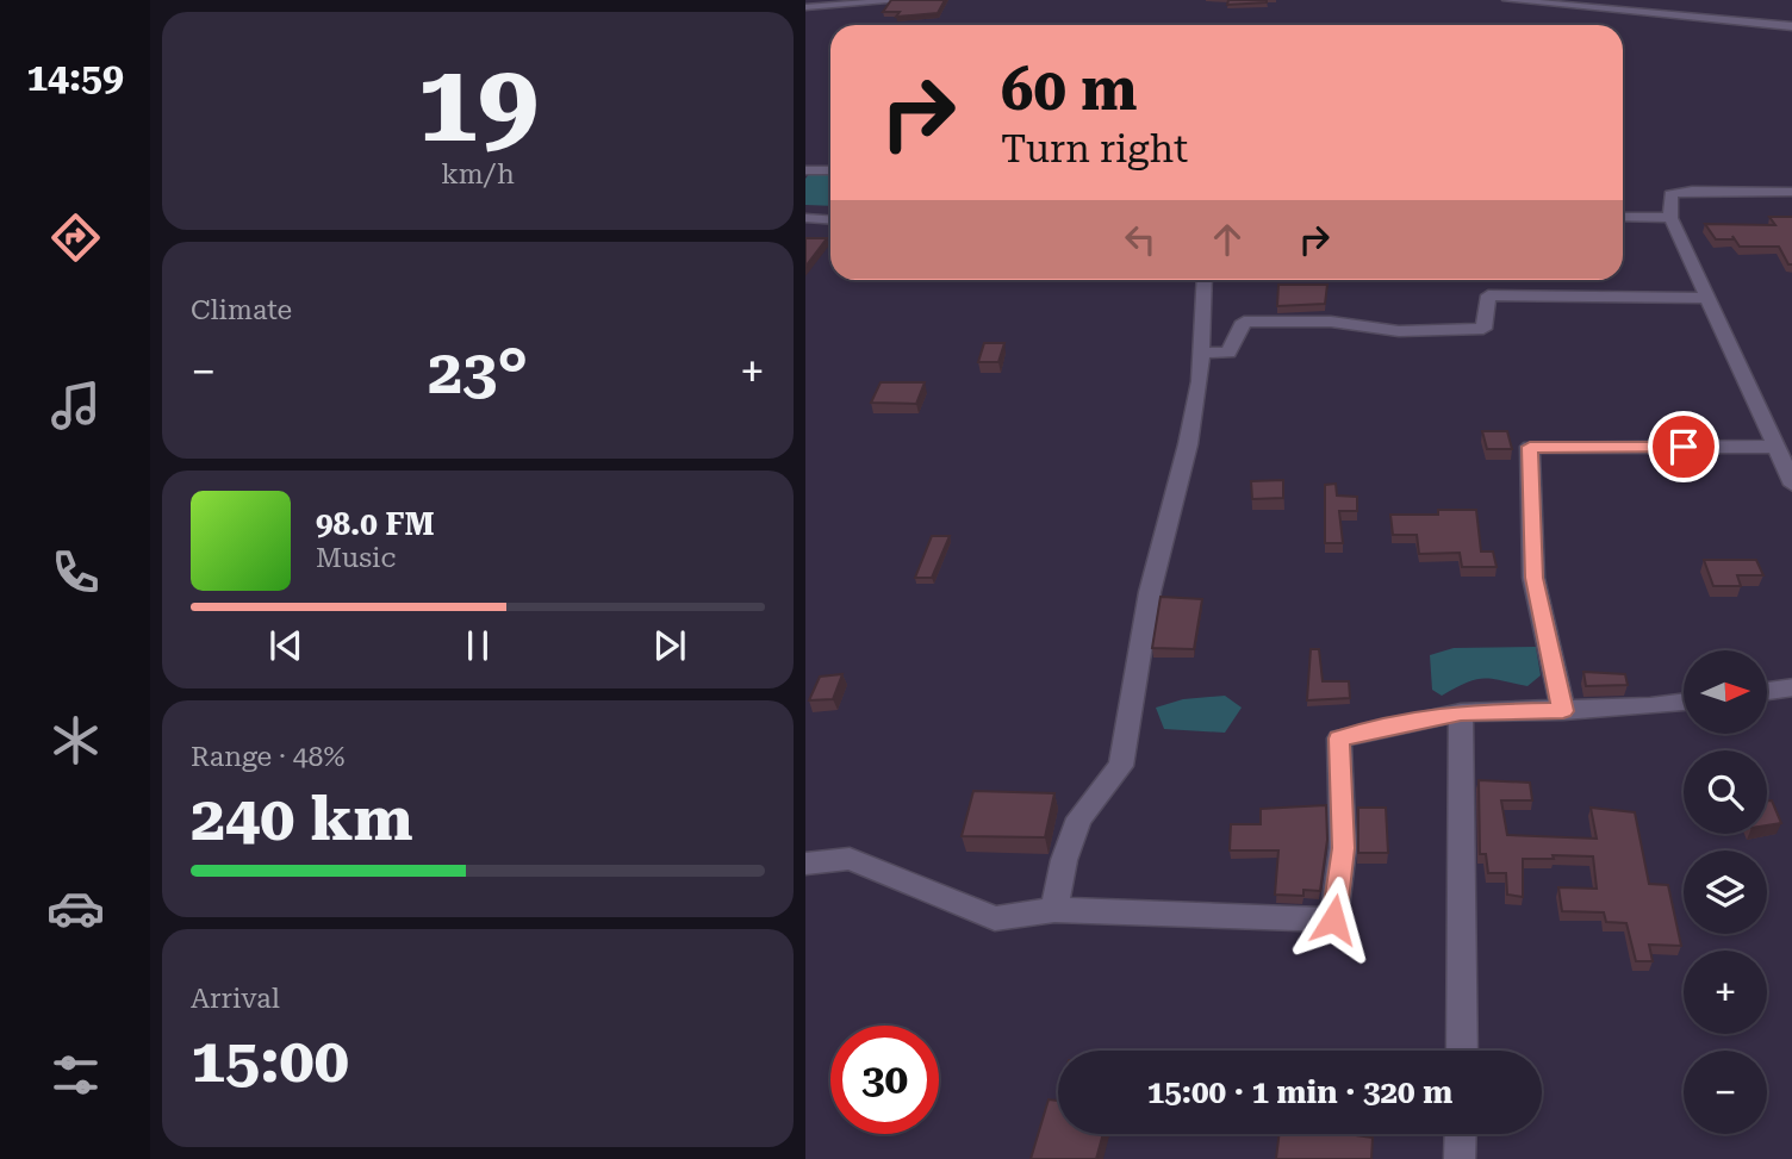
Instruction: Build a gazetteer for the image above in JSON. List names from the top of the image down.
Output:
{
  "north": "right",
  "page": {
    "tabs": "14:59",
    "tile": [
      ["19", "km/h"],
      "Climate",
      ["Range · 48%", "240 km"],
      ["Arrival", "15:00"]
    ],
    "turn": ["60 m", "Turn right"],
    "heat": ["−", "23°", "+"],
    "song": ["98.0 FM", "Music"],
    "map_buttons": ["+", "−"],
    "limit": "30",
    "trip": "15:00 · 1 min · 320 m"
  }
}
